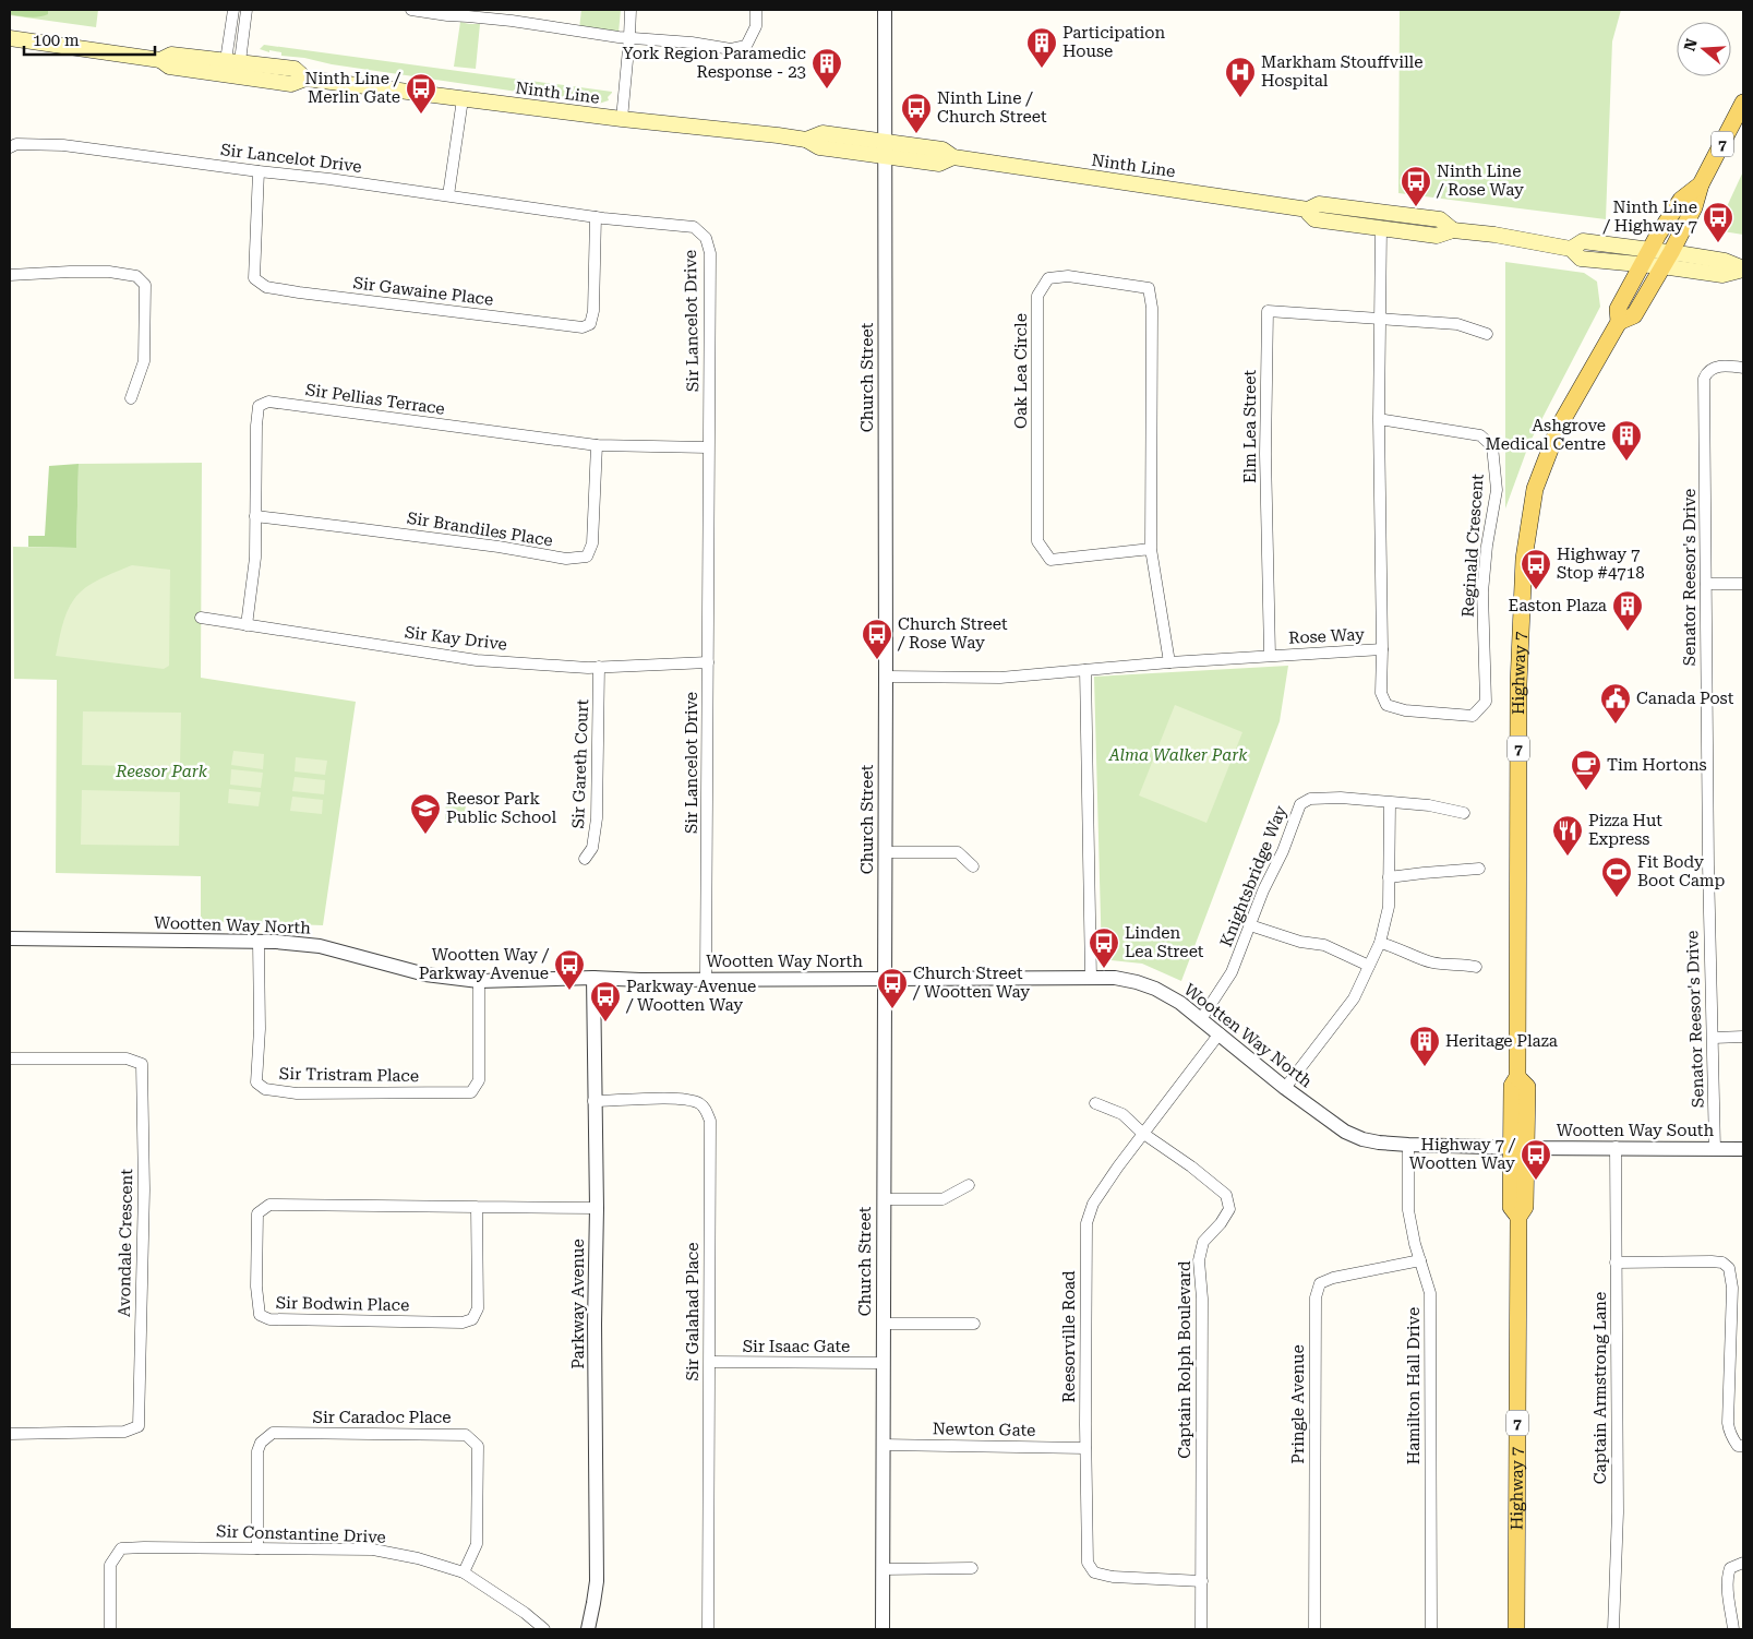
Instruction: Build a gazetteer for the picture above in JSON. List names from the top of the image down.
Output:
{
  "streets": {
    "main road": ["Ninth Line", "7", "Highway 7"],
    "street": [
      "Sir Lancelot Drive",
      "Sir Gawaine Place",
      "Oak Lea Circle",
      "Church Street",
      "Sir Pellias Terrace",
      "Elm Lea Street",
      "Sir Brandiles Place",
      "Reginald Crescent",
      "Senator Reesor's Drive",
      "Rose Way",
      "Sir Kay Drive",
      "Sir Gareth Court",
      "Knightsbridge Way",
      "Wootten Way North",
      "Sir Tristram Place",
      "Wootten Way South",
      "Avondale Crescent",
      "Sir Bodwin Place",
      "Parkway Avenue",
      "Sir Galahad Place",
      "Reesorville Road",
      "Sir Isaac Gate",
      "Captain Rolph Boulevard",
      "Hamilton Hall Drive",
      "Captain Armstrong Lane",
      "Pringle Avenue",
      "Sir Caradoc Place",
      "Newton Gate",
      "Sir Constantine Drive"
    ]
  },
  "crossings": [
    ["Ninth Line", "Church Street"],
    ["Ninth Line", "Rose Way"],
    ["Ninth Line", "Highway 7"],
    ["Sir Lancelot Drive", "Sir Gawaine Place"],
    ["Sir Lancelot Drive", "Sir Pellias Terrace"],
    ["Sir Lancelot Drive", "Sir Kay Drive"],
    ["Sir Lancelot Drive", "Wootten Way North"],
    ["Oak Lea Circle", "Rose Way"],
    ["Church Street", "Rose Way"],
    ["Church Street", "Wootten Way North"],
    ["Church Street", "Sir Isaac Gate"],
    ["Church Street", "Newton Gate"],
    ["Sir Pellias Terrace", "Sir Brandiles Place"],
    ["Sir Pellias Terrace", "Sir Kay Drive"],
    ["Elm Lea Street", "Rose Way"],
    ["Reginald Crescent", "Rose Way"],
    ["Senator Reesor's Drive", "Wootten Way South"],
    ["Sir Kay Drive", "Sir Gareth Court"],
    ["Highway 7", "Wootten Way North"],
    ["Highway 7", "Wootten Way South"],
    ["Knightsbridge Way", "Wootten Way North"],
    ["Wootten Way North", "Sir Tristram Place"],
    ["Wootten Way North", "Wootten Way South"],
    ["Wootten Way North", "Parkway Avenue"],
    ["Wootten Way North", "Reesorville Road"],
    ["Wootten Way North", "Hamilton Hall Drive"],
    ["Wootten Way South", "Captain Armstrong Lane"],
    ["Sir Bodwin Place", "Parkway Avenue"],
    ["Parkway Avenue", "Sir Galahad Place"],
    ["Sir Galahad Place", "Sir Isaac Gate"],
    ["Reesorville Road", "Captain Rolph Boulevard"],
    ["Reesorville Road", "Newton Gate"],
    ["Hamilton Hall Drive", "Pringle Avenue"],
    ["Sir Caradoc Place", "Sir Constantine Drive"]
  ],
  "parks": ["Alma Walker Park", "Reesor Park"],
  "places": {
    "building": [
      "Participation House",
      "York Region Paramedic Response - 23",
      "Ashgrove Medical Centre",
      "Easton Plaza",
      "Heritage Plaza"
    ],
    "hospital": ["Markham Stouffville Hospital"],
    "bus stop": [
      "Ninth Line / Merlin Gate",
      "Ninth Line / Church Street",
      "Ninth Line / Rose Way",
      "Ninth Line / Highway 7",
      "Highway 7 Stop #4718",
      "Church Street / Rose Way",
      "Linden Lea Street",
      "Wootten Way / Parkway Avenue",
      "Church Street / Wootten Way",
      "Parkway Avenue / Wootten Way",
      "Highway 7 / Wootten Way"
    ],
    "public building": ["Canada Post"],
    "cafe": ["Tim Hortons"],
    "school or university": ["Reesor Park Public School"],
    "restaurant": ["Pizza Hut Express"],
    "sports": ["Fit Body Boot Camp"]
  },
  "scale_bar": "100 m",
  "north": "left"
}
